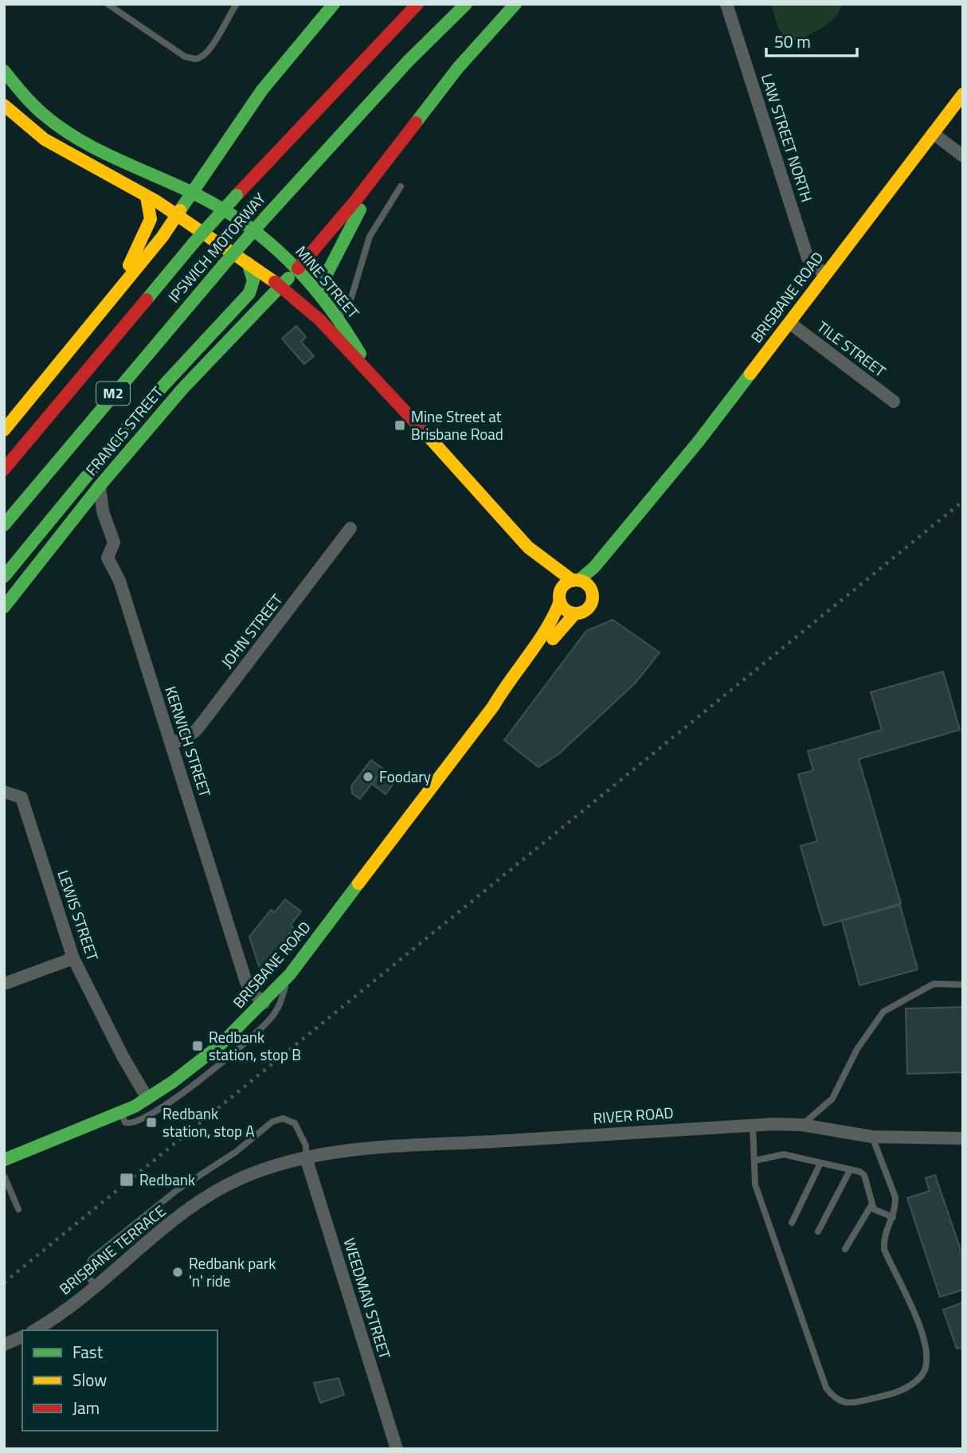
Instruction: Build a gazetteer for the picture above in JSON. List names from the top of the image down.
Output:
{
  "streets": {
    "main road": [
      "IPSWICH MOTORWAY",
      "MINE STREET",
      "BRISBANE ROAD",
      "M2",
      "FRANCIS STREET"
    ],
    "street": [
      "LAW STREET NORTH",
      "TILE STREET",
      "JOHN STREET",
      "KERWICH STREET",
      "LEWIS STREET",
      "RIVER ROAD",
      "BRISBANE TERRACE",
      "WEEDMAN STREET"
    ]
  },
  "crossings": [
    ["LAW STREET NORTH", "BRISBANE ROAD"],
    ["MINE STREET", "BRISBANE ROAD"],
    ["MINE STREET", "FRANCIS STREET"],
    ["BRISBANE ROAD", "TILE STREET"],
    ["BRISBANE ROAD", "KERWICH STREET"],
    ["BRISBANE ROAD", "LEWIS STREET"],
    ["FRANCIS STREET", "KERWICH STREET"],
    ["JOHN STREET", "KERWICH STREET"],
    ["RIVER ROAD", "BRISBANE TERRACE"],
    ["RIVER ROAD", "WEEDMAN STREET"],
    ["BRISBANE TERRACE", "WEEDMAN STREET"]
  ],
  "places": {
    "transit": [
      "Mine Street at Brisbane Road",
      "Redbank station, stop B",
      "Redbank station, stop A",
      "Redbank"
    ],
    "other": ["Foodary", "Redbank park 'n' ride"]
  },
  "legend": ["Fast", "Slow", "Jam"],
  "scale_bar": "50 m"
}
